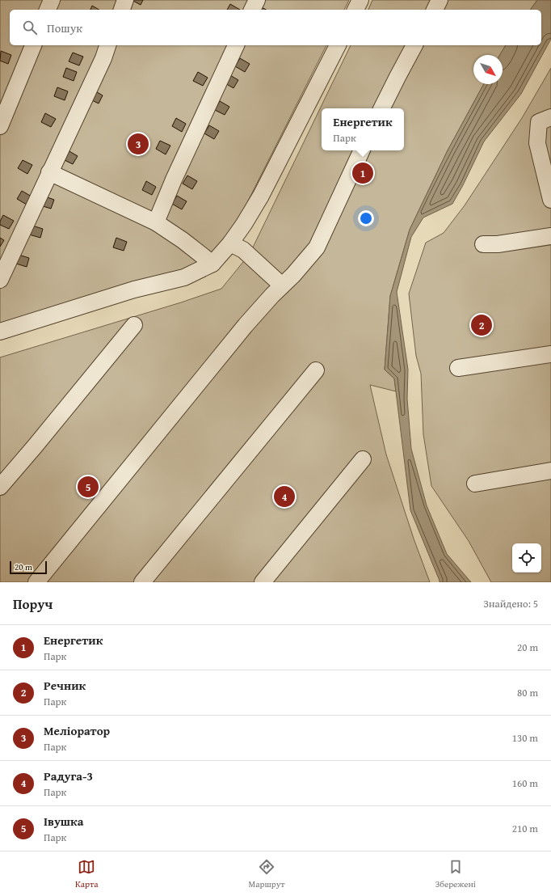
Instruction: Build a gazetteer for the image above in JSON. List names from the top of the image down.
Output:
{
  "scale_bar": "20 m",
  "north": "bottom right",
  "page": {
    "search": "Пошук",
    "popup": ["Енергетик", "Парк"],
    "pins": [
      "3",
      "1",
      "2",
      "5",
      "4"
    ],
    "scale": "20 m",
    "heading": ["Поруч", "Знайдено: 5"],
    "list": [
      {
        "mark": "1",
        "name": "Енергетик",
        "note": "Парк",
        "value": "20 m"
      },
      {
        "mark": "2",
        "name": "Речник",
        "note": "Парк",
        "value": "80 m"
      },
      {
        "mark": "3",
        "name": "Меліоратор",
        "note": "Парк",
        "value": "130 m"
      },
      {
        "mark": "4",
        "name": "Радуга-3",
        "note": "Парк",
        "value": "160 m"
      },
      {
        "mark": "5",
        "name": "Івушка",
        "note": "Парк",
        "value": "210 m"
      }
    ],
    "nav": ["Карта", "Маршрут", "Збережені"]
  }
}
